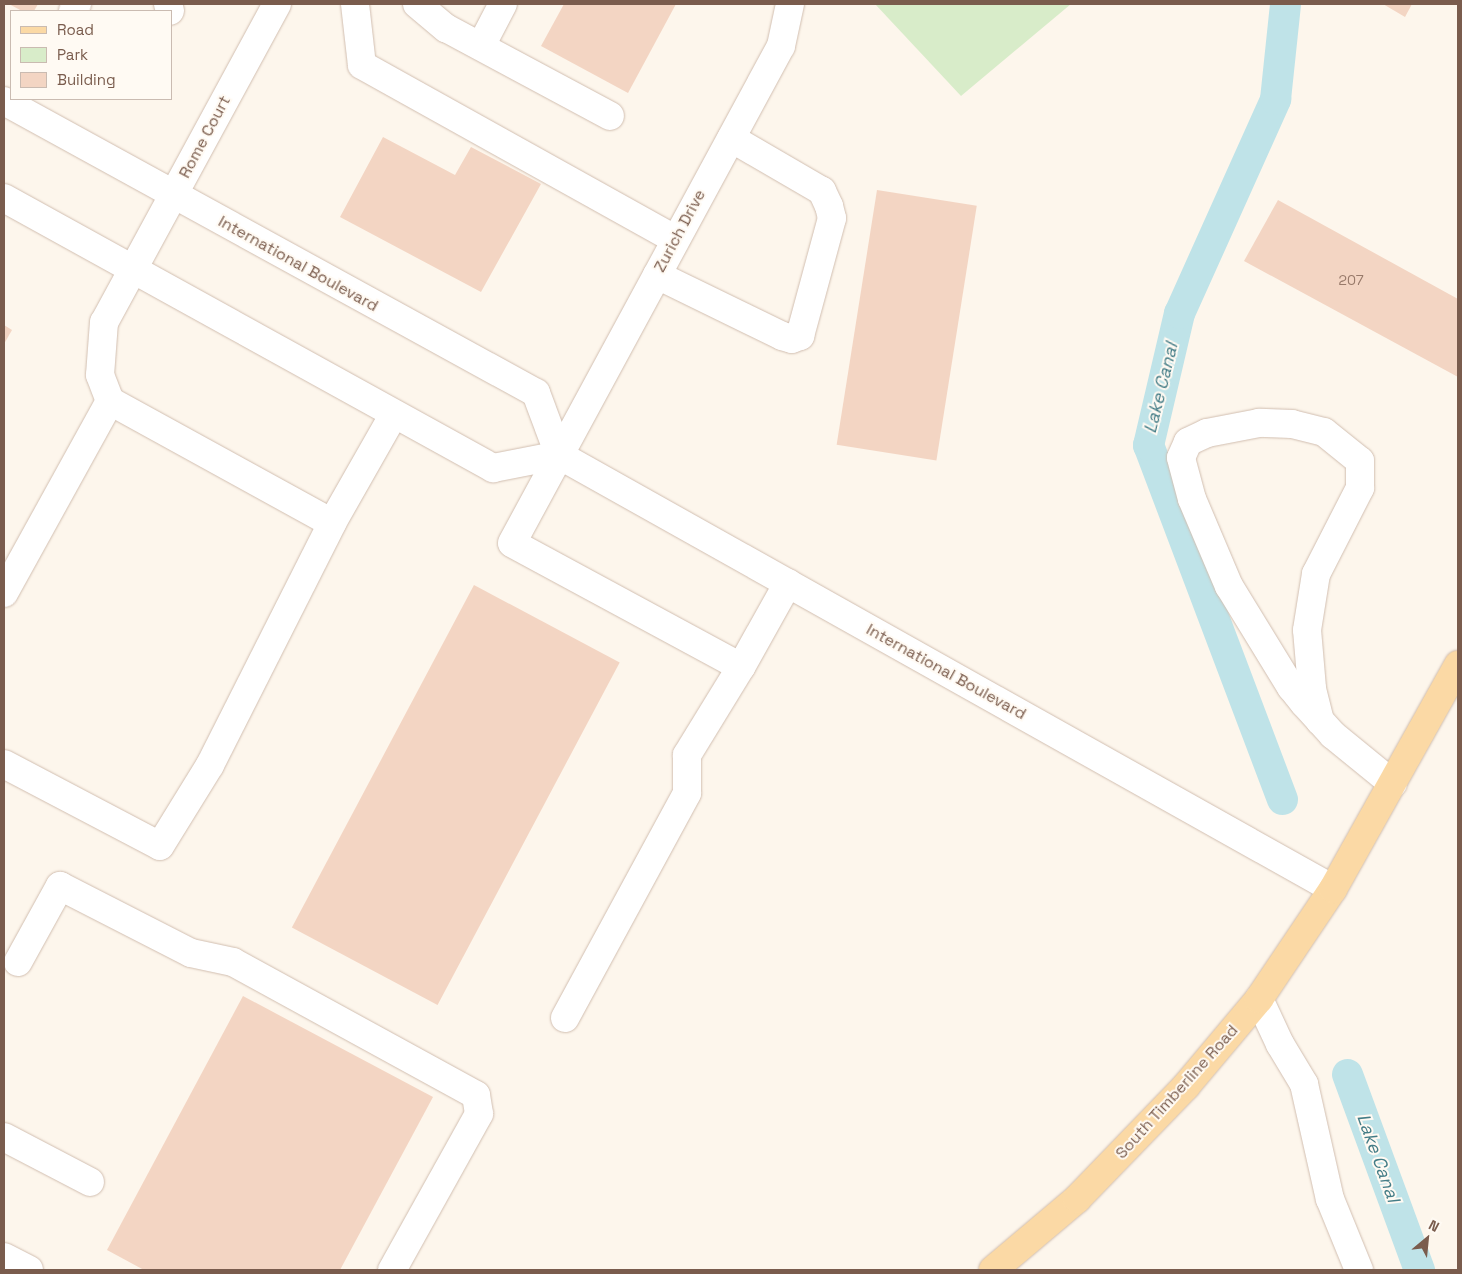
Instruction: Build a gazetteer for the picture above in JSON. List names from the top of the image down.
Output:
{
  "streets": {
    "main road": ["South Timberline Road"],
    "street": ["Rome Court", "Zurich Drive", "International Boulevard"]
  },
  "crossings": [
    ["Rome Court", "International Boulevard"],
    ["Zurich Drive", "International Boulevard"],
    ["International Boulevard", "South Timberline Road"]
  ],
  "water": ["Lake Canal"],
  "house_numbers": ["207"],
  "legend": ["Road", "Park", "Building"],
  "north": "top right"
}
